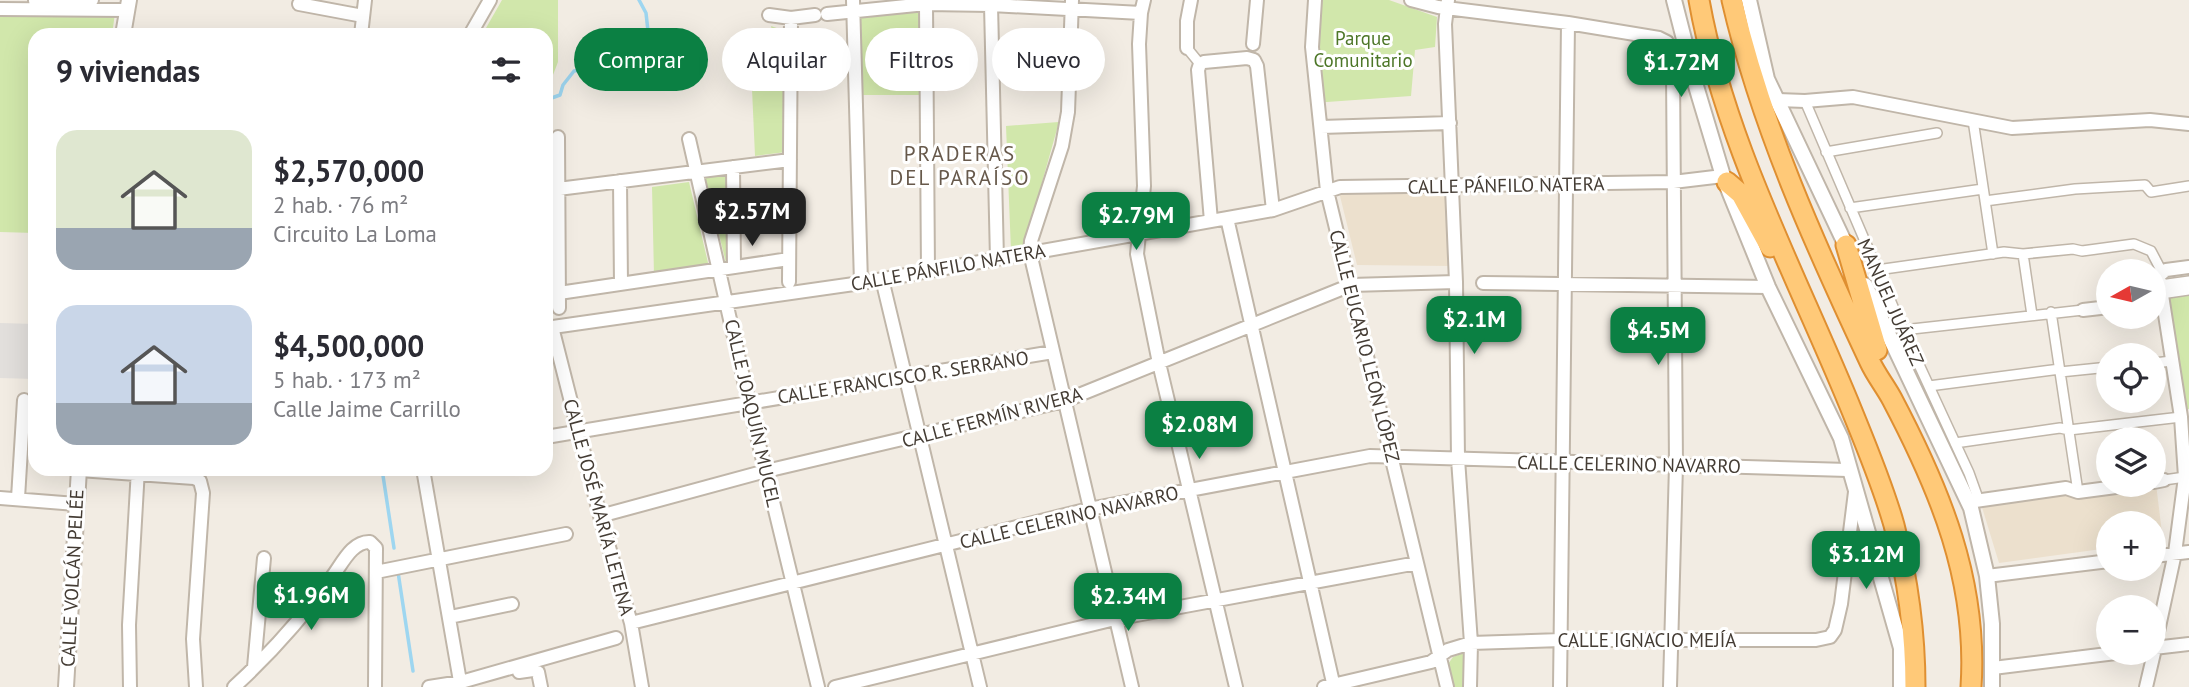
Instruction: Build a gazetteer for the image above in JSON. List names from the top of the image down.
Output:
{
  "streets": {
    "street": [
      "CALLE PÁNFILO NATERA",
      "MANUEL JUÁREZ",
      "CALLE EUCARIO LEÓN LÓPEZ",
      "CALLE FRANCISCO R. SERRANO",
      "CALLE JOAQUÍN MUCEL",
      "CALLE FERMÍN RIVERA",
      "CALLE CELERINO NAVARRO",
      "CALLE JOSÉ MARÍA LETENA",
      "CALLE VOLCÁN PELÉE",
      "CALLE IGNACIO MEJÍA"
    ]
  },
  "crossings": [
    ["CALLE PÁNFILO NATERA", "CALLE EUCARIO LEÓN LÓPEZ"],
    ["CALLE PÁNFILO NATERA", "CALLE JOAQUÍN MUCEL"],
    ["CALLE EUCARIO LEÓN LÓPEZ", "CALLE FERMÍN RIVERA"],
    ["CALLE EUCARIO LEÓN LÓPEZ", "CALLE CELERINO NAVARRO"],
    ["CALLE EUCARIO LEÓN LÓPEZ", "CALLE IGNACIO MEJÍA"],
    ["CALLE FRANCISCO R. SERRANO", "CALLE JOAQUÍN MUCEL"],
    ["CALLE FRANCISCO R. SERRANO", "CALLE JOSÉ MARÍA LETENA"],
    ["CALLE JOAQUÍN MUCEL", "CALLE FERMÍN RIVERA"],
    ["CALLE JOAQUÍN MUCEL", "CALLE CELERINO NAVARRO"],
    ["CALLE FERMÍN RIVERA", "CALLE JOSÉ MARÍA LETENA"],
    ["CALLE CELERINO NAVARRO", "CALLE JOSÉ MARÍA LETENA"]
  ],
  "districts": ["PRADERAS DEL PARAÍSO"],
  "parks": ["Parque Comunitario"],
  "north": "left",
  "page": {
    "chip": [
      "Comprar",
      "Alquilar",
      "Filtros",
      "Nuevo"
    ],
    "heading": "9 viviendas",
    "price": [
      "$1.72M",
      "$2.57M",
      "$2.79M",
      "$2.1M",
      "$4.5M",
      "$2.08M",
      "$3.12M",
      "$1.96M",
      "$2.34M"
    ],
    "list": [
      {
        "name": "$2,570,000",
        "note": "2 hab. · 76 m² · Circuito La Loma"
      },
      {
        "name": "$4,500,000",
        "note": "5 hab. · 173 m² · Calle Jaime Carrillo"
      }
    ],
    "map_buttons": ["+", "−"]
  }
}
